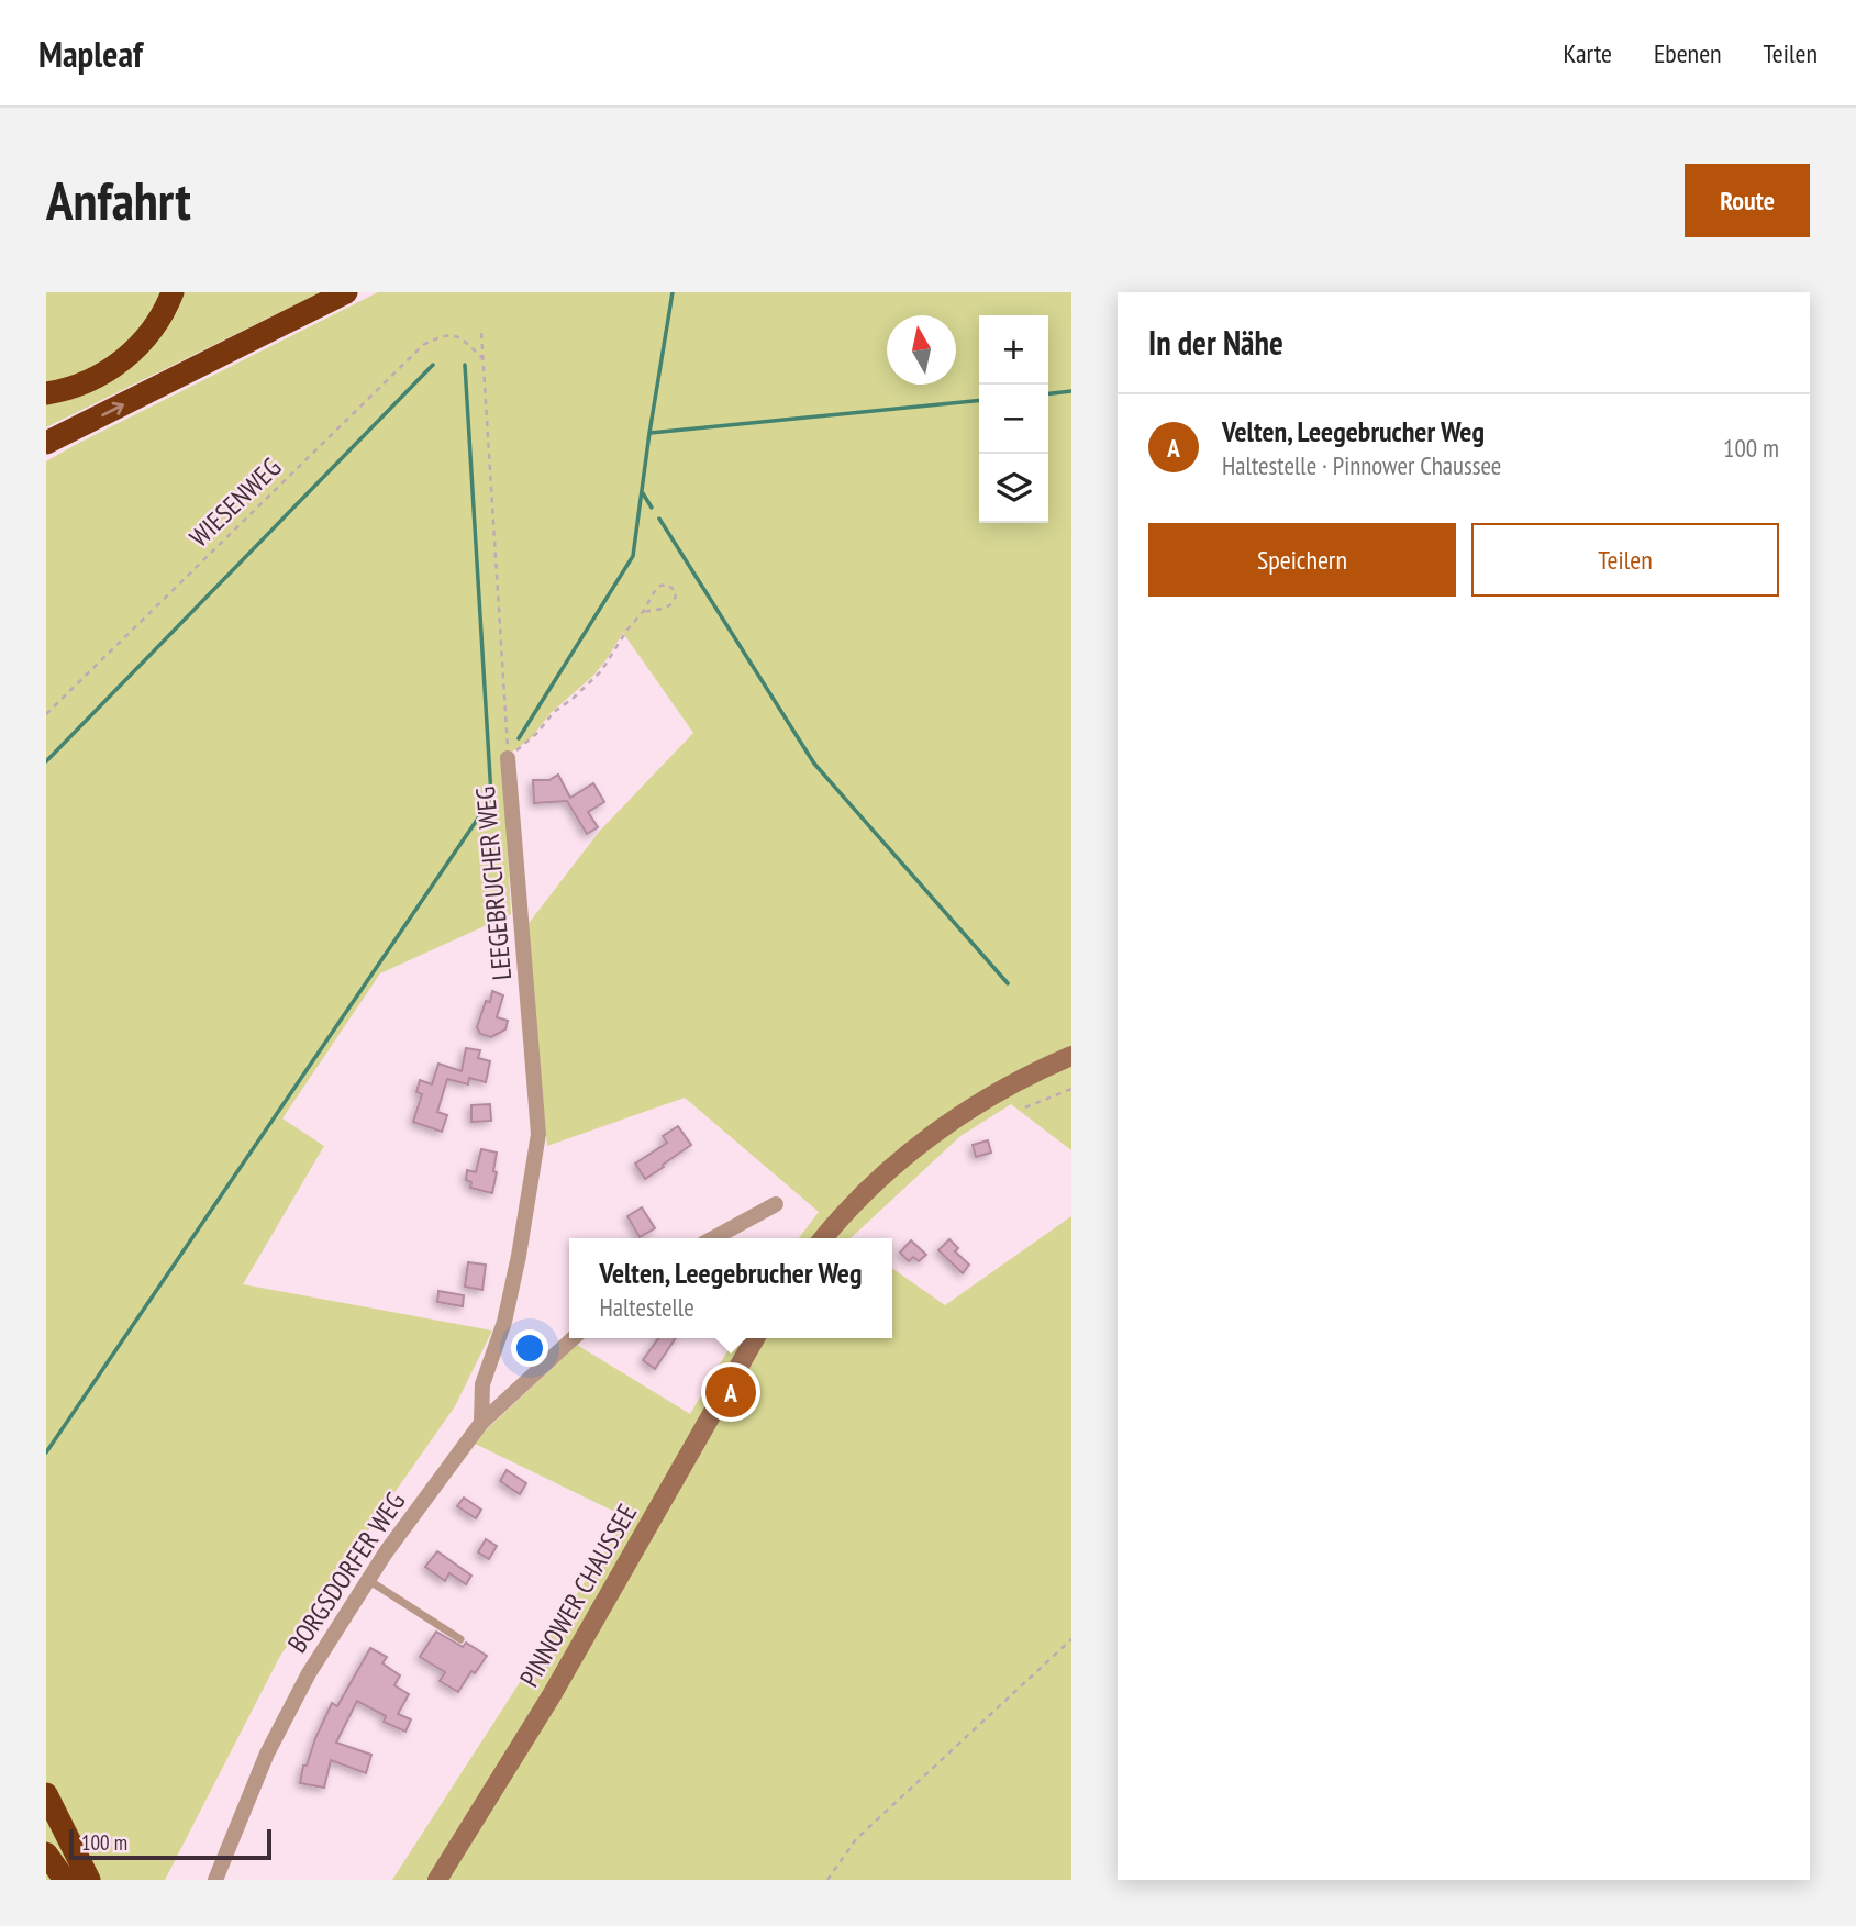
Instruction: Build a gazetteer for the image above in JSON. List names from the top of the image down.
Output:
{
  "streets": {
    "main road": ["PINNOWER CHAUSSEE"],
    "street": ["LEEGEBRUCHER WEG", "BORGSDORFER WEG"],
    "path": ["WIESENWEG"]
  },
  "crossings": [
    ["WIESENWEG", "LEEGEBRUCHER WEG"],
    ["LEEGEBRUCHER WEG", "BORGSDORFER WEG"]
  ],
  "scale_bar": "100 m",
  "north": "top",
  "page": {
    "header": "Mapleaf",
    "nav": ["Karte", "Ebenen", "Teilen"],
    "buttons": [
      "Route",
      ["Speichern", "Teilen"]
    ],
    "title": "Anfahrt",
    "heading": "In der Nähe",
    "map_buttons": ["+", "−"],
    "list": [
      {
        "mark": "A",
        "name": "Velten, Leegebrucher Weg",
        "note": "Haltestelle · Pinnower Chaussee",
        "value": "100 m"
      }
    ],
    "popup": ["Velten, Leegebrucher Weg", "Haltestelle"],
    "pins": "A",
    "scale": "100 m"
  }
}
